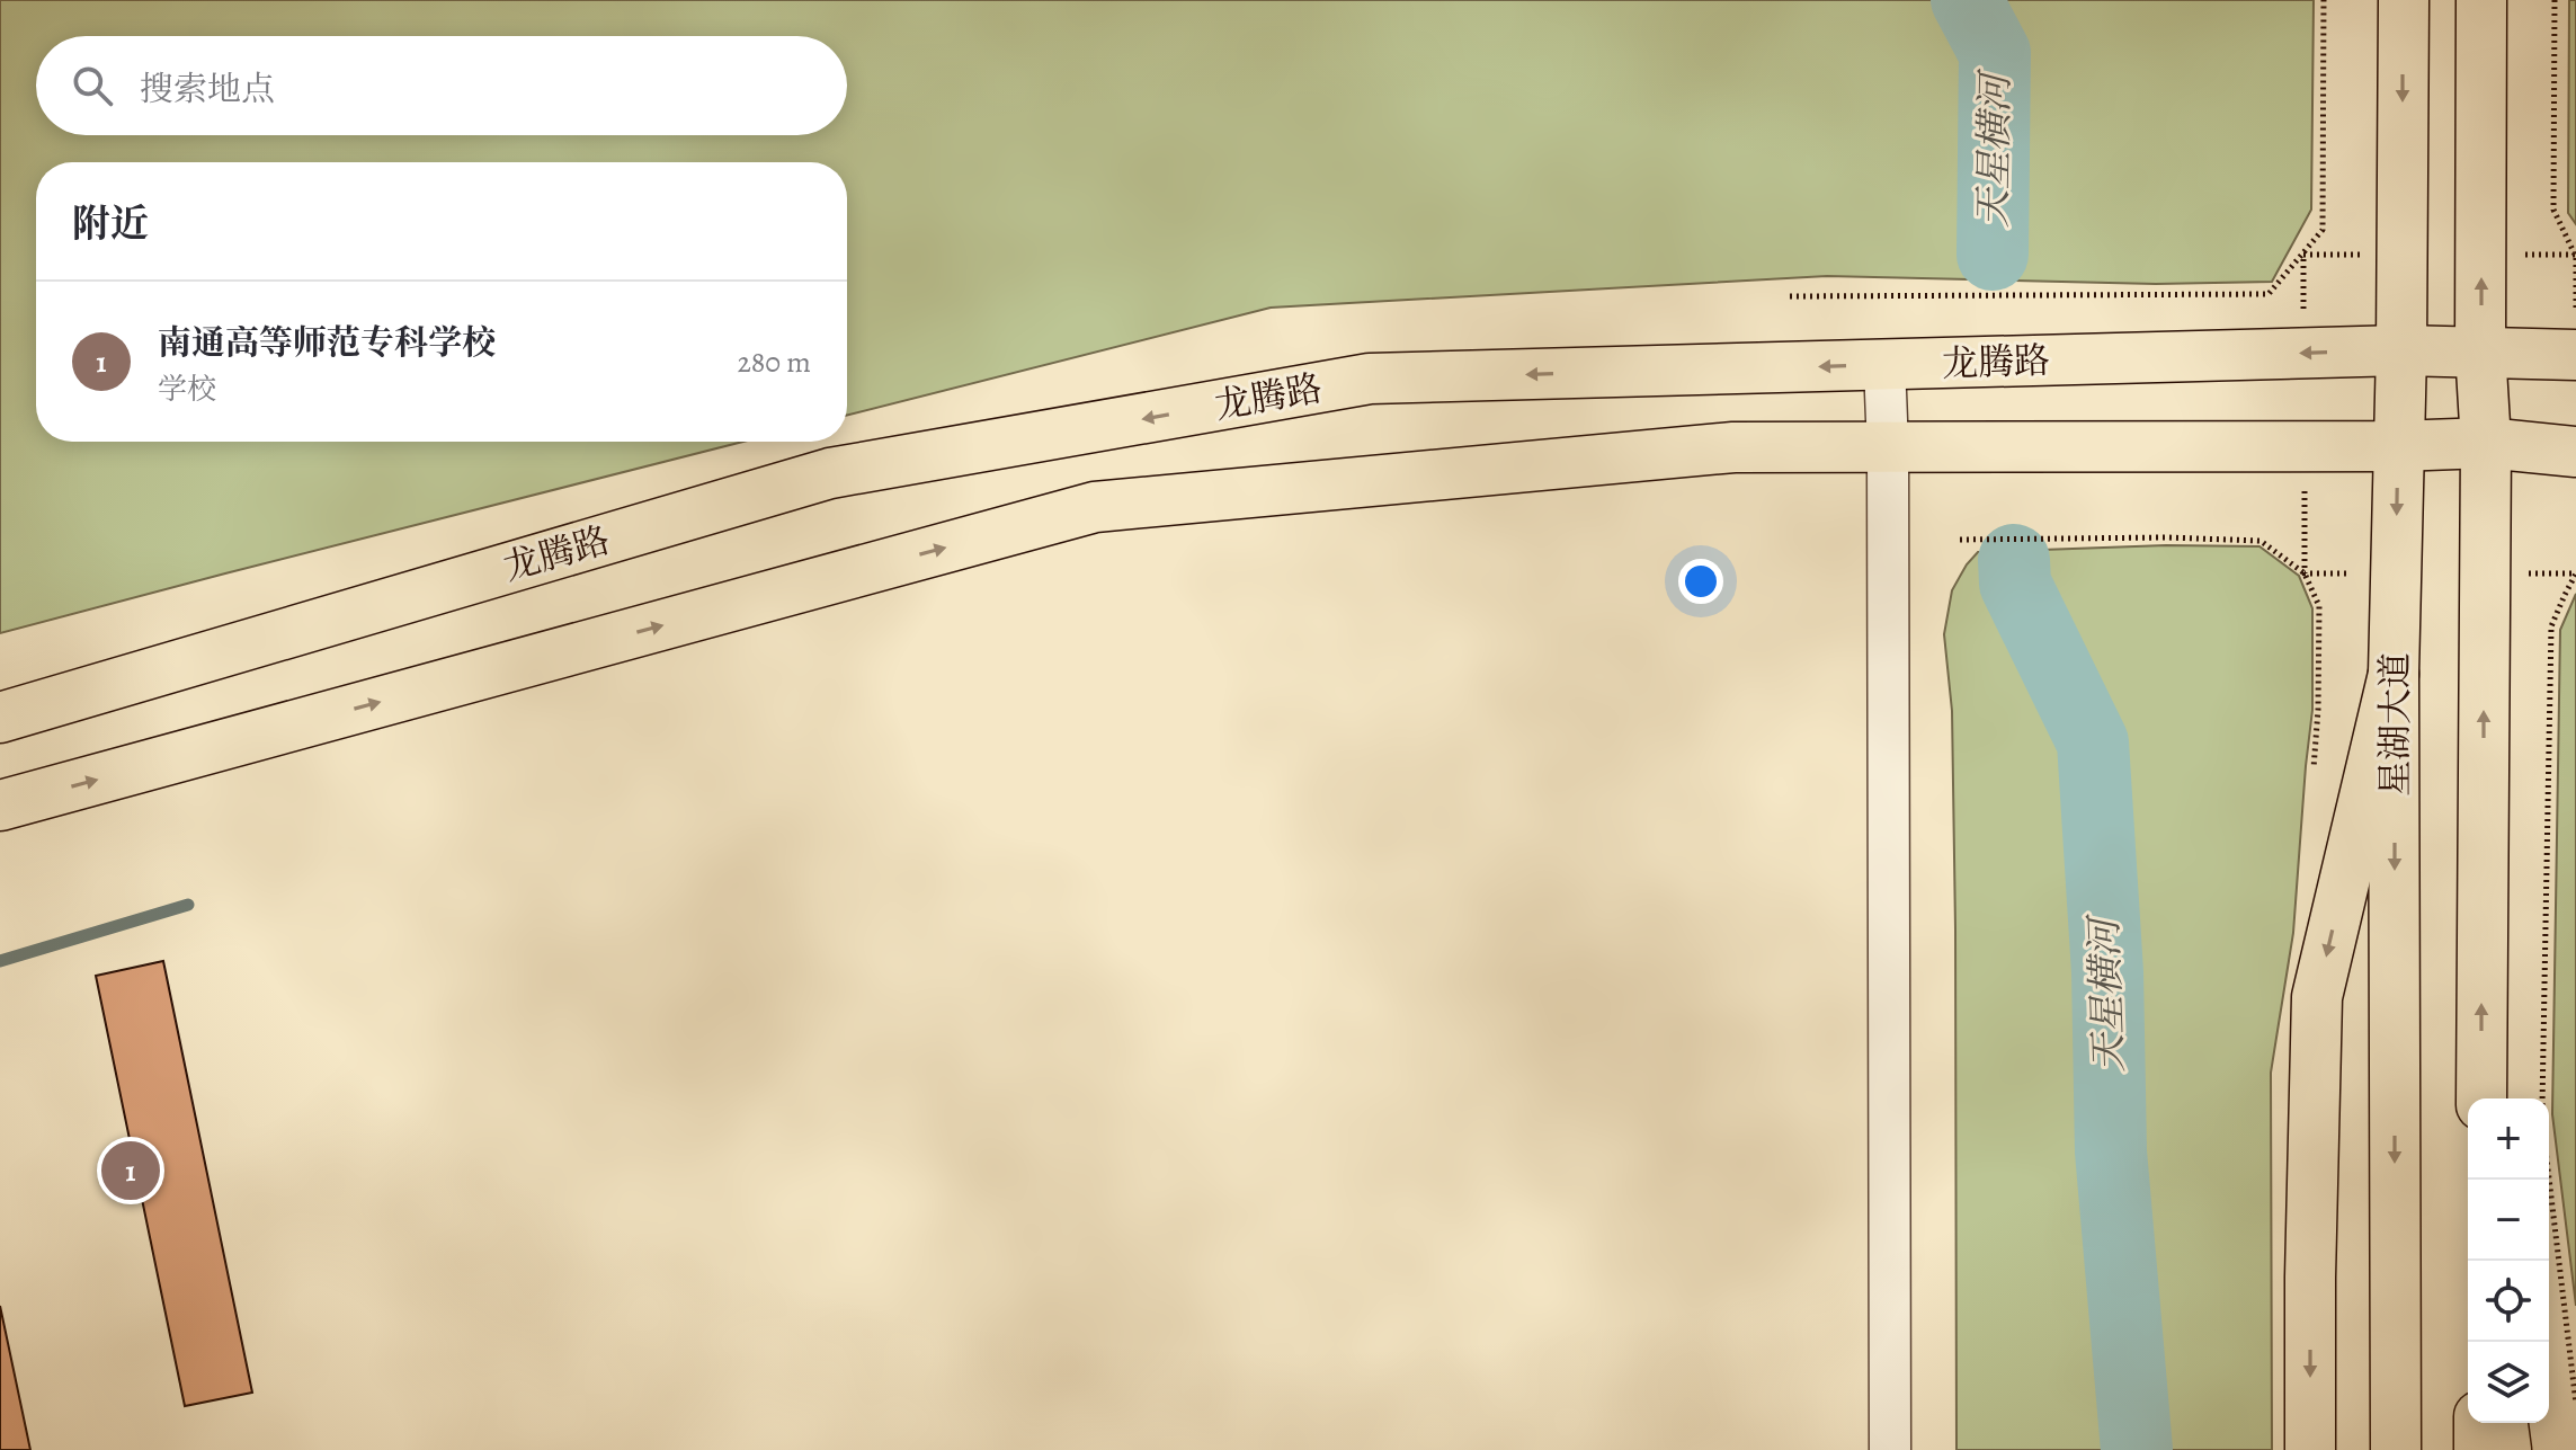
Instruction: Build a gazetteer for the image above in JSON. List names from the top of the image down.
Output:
{
  "streets": {
    "main road": ["龙腾路", "星湖大道"]
  },
  "crossings": [
    ["龙腾路", "星湖大道"]
  ],
  "water": ["天星横河"],
  "page": {
    "search": "搜索地点",
    "heading": "附近",
    "list": [
      {
        "mark": "1",
        "name": "南通高等师范专科学校",
        "note": "学校",
        "value": "280 m"
      }
    ],
    "map_buttons": ["+", "−"],
    "pins": "1"
  }
}
